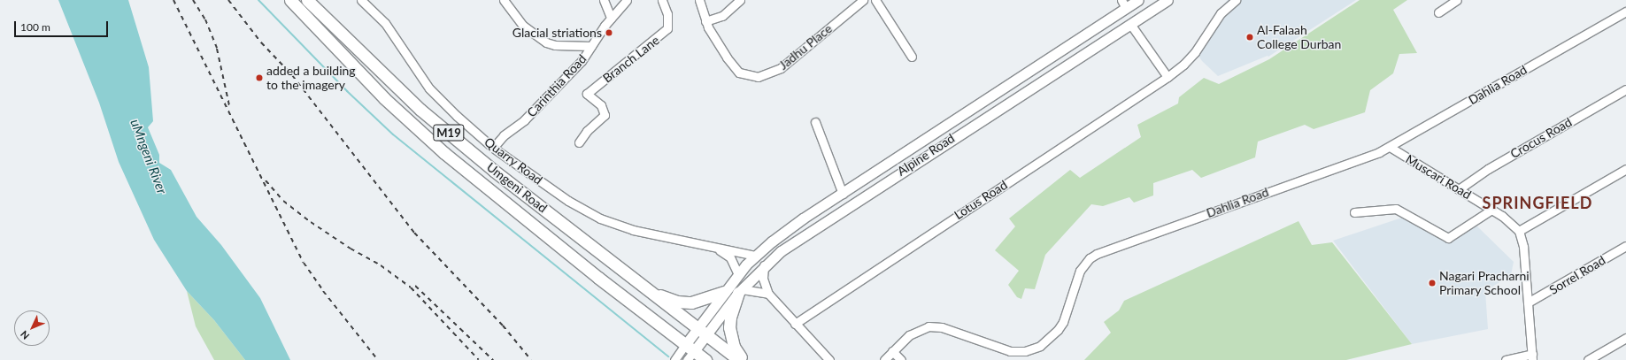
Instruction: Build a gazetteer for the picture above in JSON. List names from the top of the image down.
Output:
{
  "streets": {
    "highway": ["M19", "Umgeni Road"],
    "main road": ["Alpine Road"],
    "street": [
      "Jadhu Place",
      "Branch Lane",
      "Dahlia Road",
      "Carinthia Road",
      "Crocus Road",
      "Quarry Road",
      "Muscari Road",
      "Lotus Road",
      "Sorrel Road"
    ]
  },
  "crossings": [
    ["Dahlia Road", "Muscari Road"],
    ["Carinthia Road", "Quarry Road"],
    ["Crocus Road", "Muscari Road"],
    ["Alpine Road", "Quarry Road"],
    ["Alpine Road", "Umgeni Road"]
  ],
  "districts": ["SPRINGFIELD"],
  "water": ["uMngeni River"],
  "places": [
    "Glacial striations",
    "Al-Falaah College Durban",
    "added a building to the imagery",
    "Nagari Pracharni Primary School"
  ],
  "scale_bar": "100 m",
  "north": "bottom left"
}
